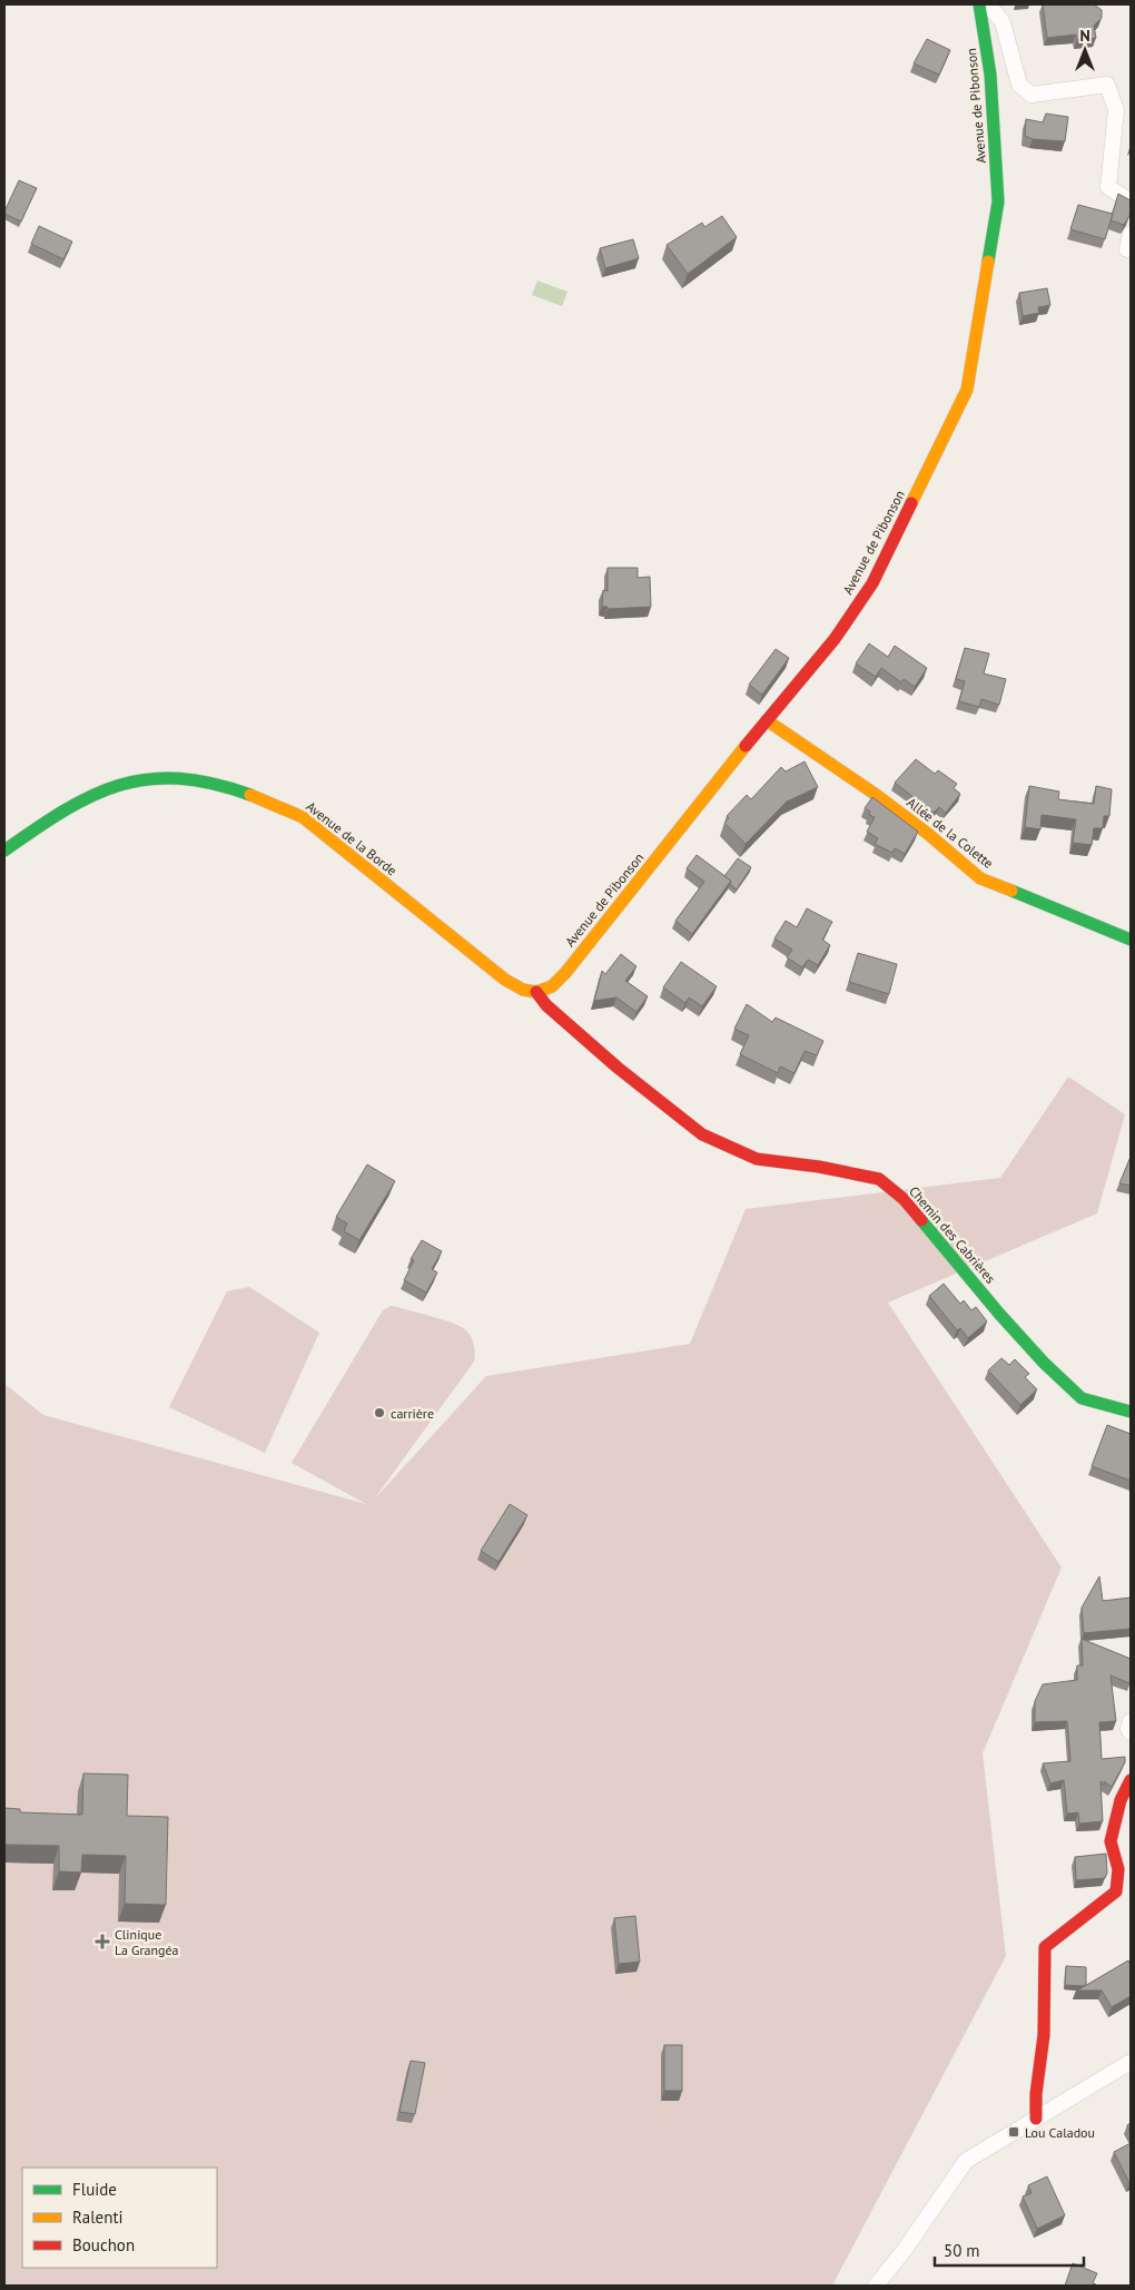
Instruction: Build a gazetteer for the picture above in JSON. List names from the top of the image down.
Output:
{
  "streets": {
    "street": [
      "Avenue de Pibonson",
      "Allée de la Colette",
      "Avenue de la Borde",
      "Chemin des Cabrières"
    ]
  },
  "crossings": [
    ["Avenue de Pibonson", "Allée de la Colette"],
    ["Avenue de Pibonson", "Avenue de la Borde"],
    ["Avenue de Pibonson", "Chemin des Cabrières"],
    ["Avenue de la Borde", "Chemin des Cabrières"]
  ],
  "places": {
    "other": ["carrière"],
    "health": ["Clinique La Grangéa"],
    "transit": ["Lou Caladou"]
  },
  "legend": ["Fluide", "Ralenti", "Bouchon"],
  "scale_bar": "50 m",
  "north": "top"
}
